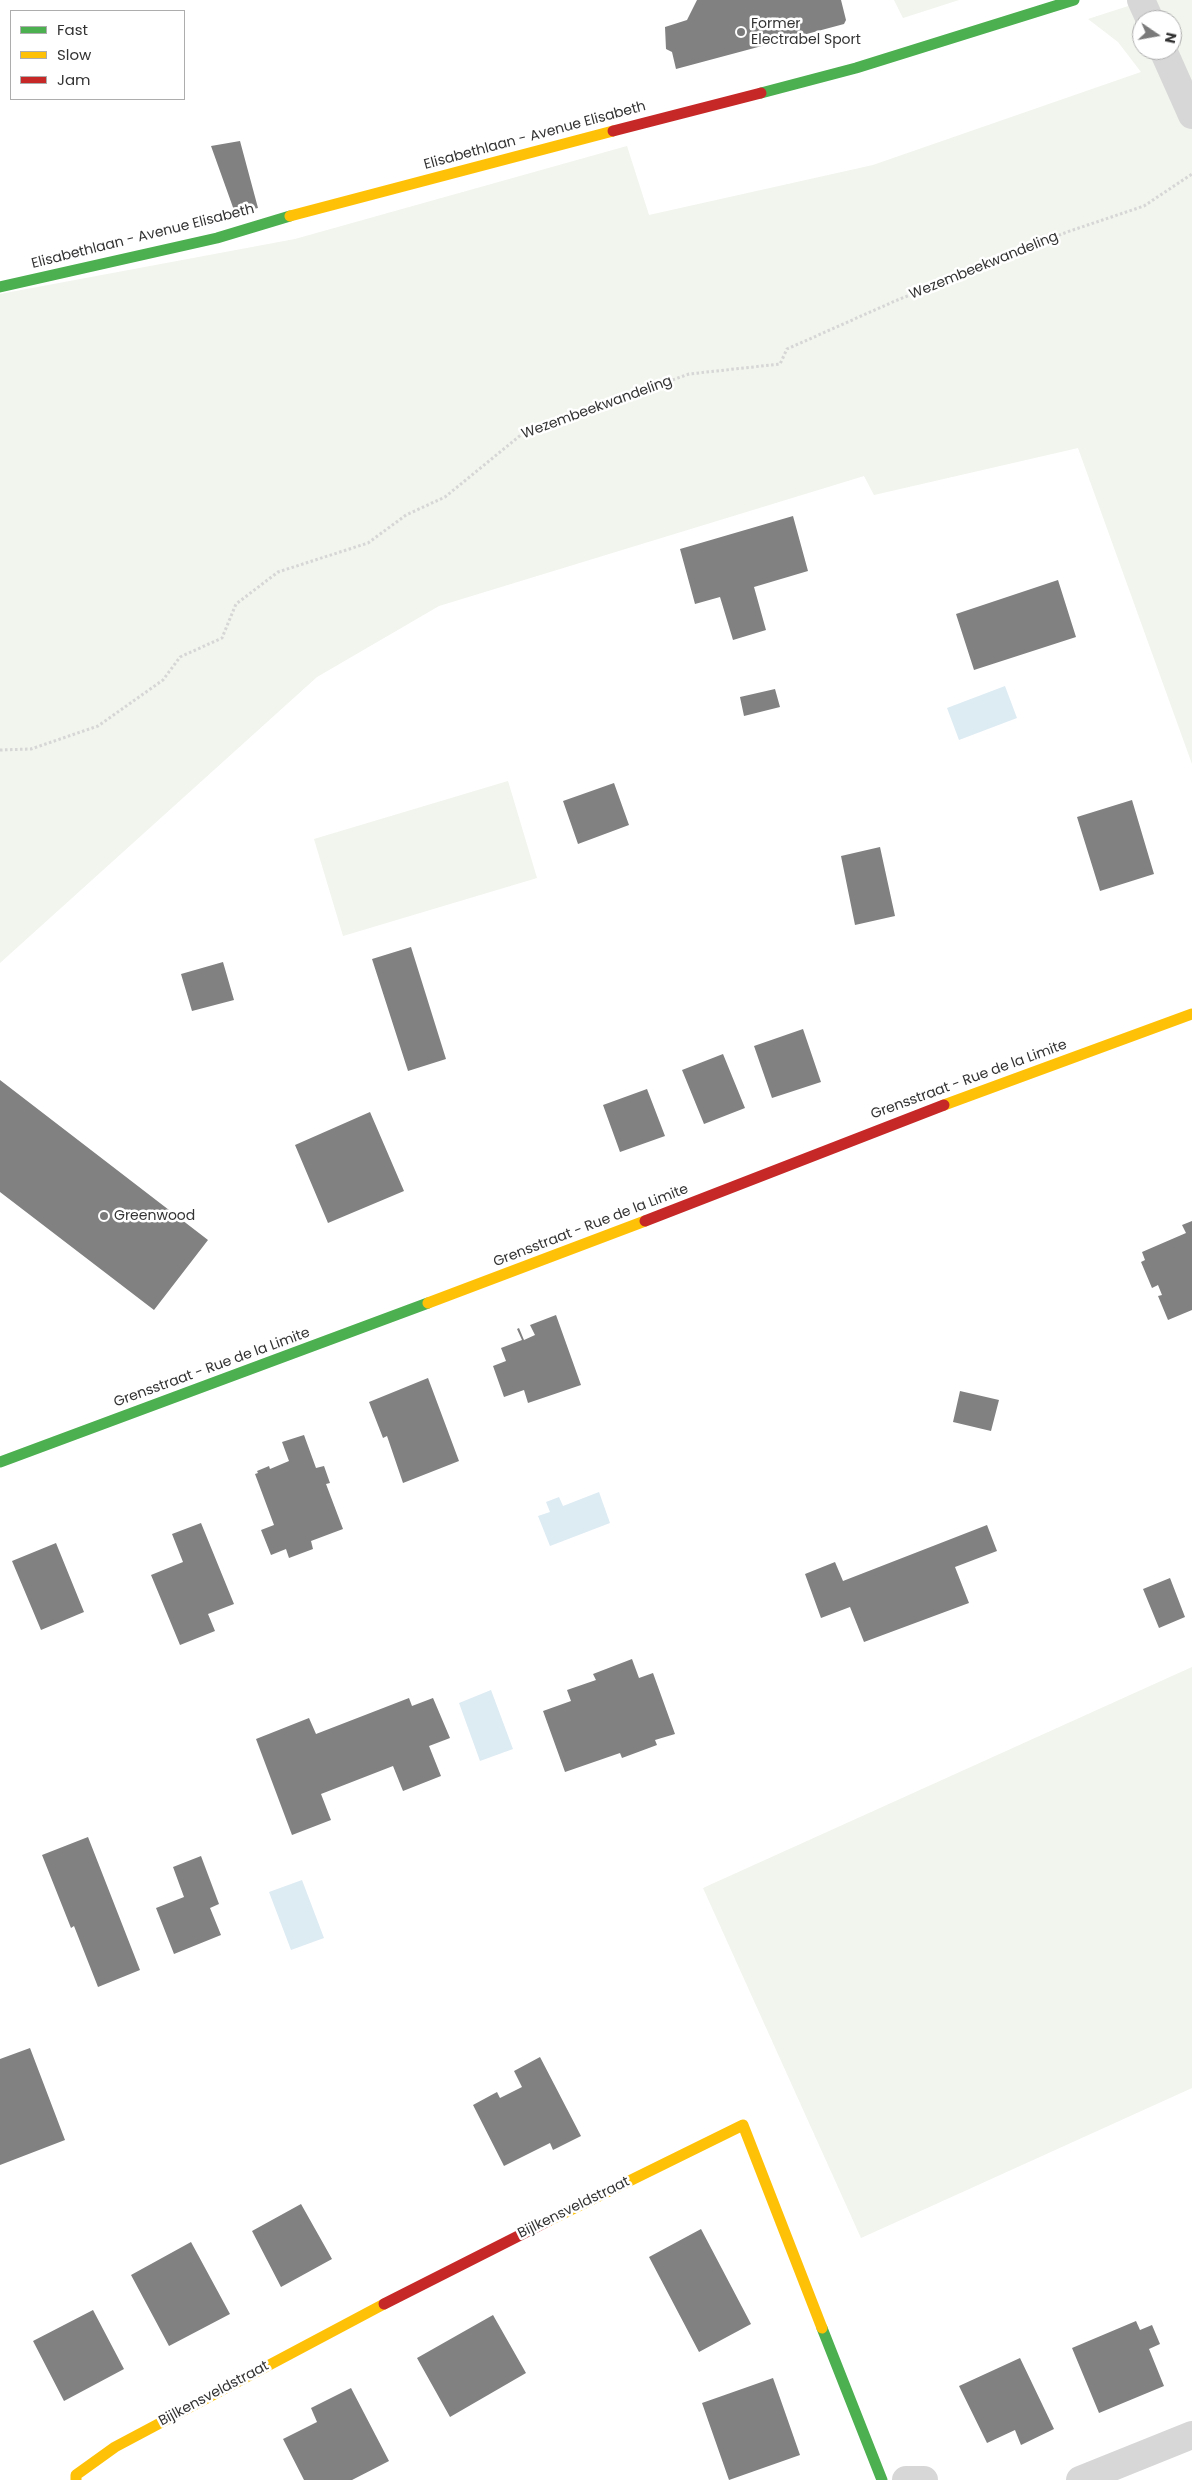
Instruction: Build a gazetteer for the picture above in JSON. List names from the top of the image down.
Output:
{
  "streets": {
    "street": ["Elisabethlaan - Avenue Elisabeth", "Grensstraat - Rue de la Limite", "Bijlkensveldstraat"],
    "path": ["Wezembeekwandeling"]
  },
  "places": ["Former Electrabel Sport", "Greenwood"],
  "legend": ["Fast", "Slow", "Jam"],
  "north": "right"
}
